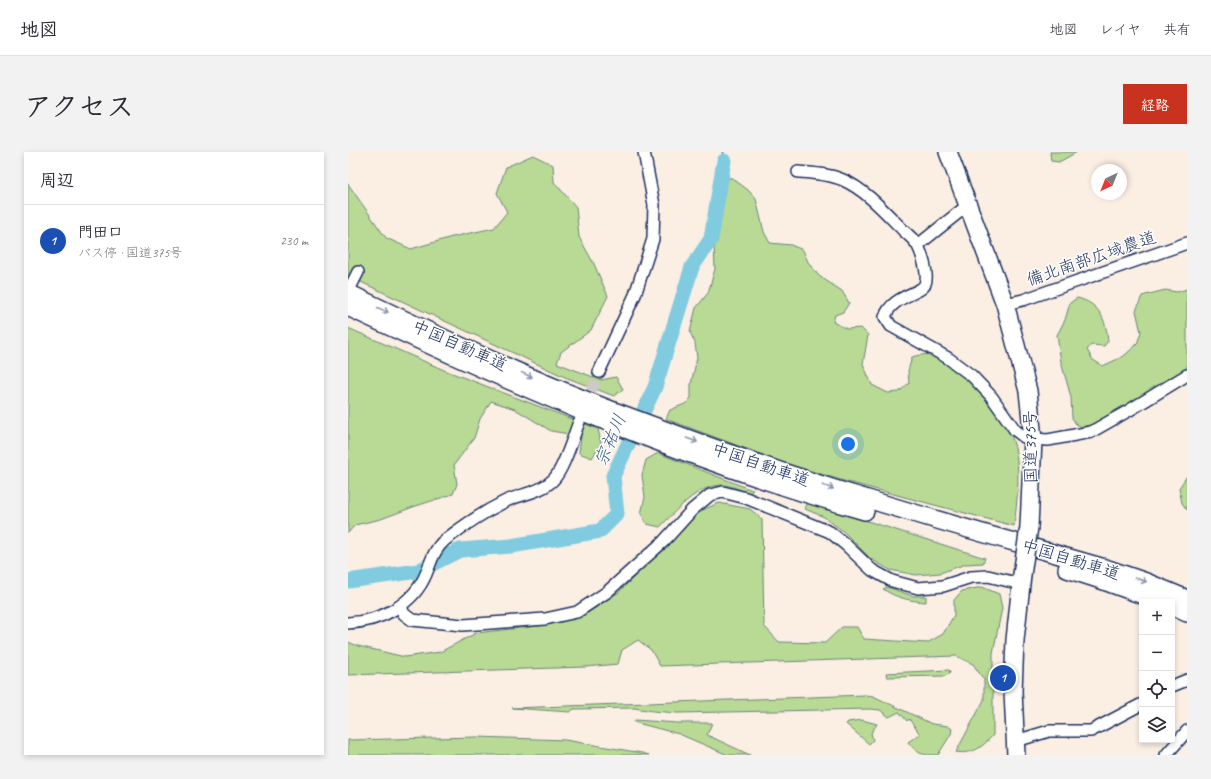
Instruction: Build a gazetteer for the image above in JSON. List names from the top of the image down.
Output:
{
  "streets": {
    "highway": ["中国自動車道", "国道375号"],
    "street": ["備北南部広域農道"]
  },
  "crossings": [
    ["備北南部広域農道", "国道375号"]
  ],
  "water": ["宗祐川"],
  "north": "bottom left",
  "page": {
    "header": "地図",
    "nav": ["地図", "レイヤ", "共有"],
    "title": "アクセス",
    "buttons": "経路",
    "heading": "周辺",
    "list": [
      {
        "mark": "1",
        "name": "門田口",
        "note": "バス停 · 国道375号",
        "value": "230 m"
      }
    ],
    "map_buttons": ["+", "−"],
    "pins": "1"
  }
}
